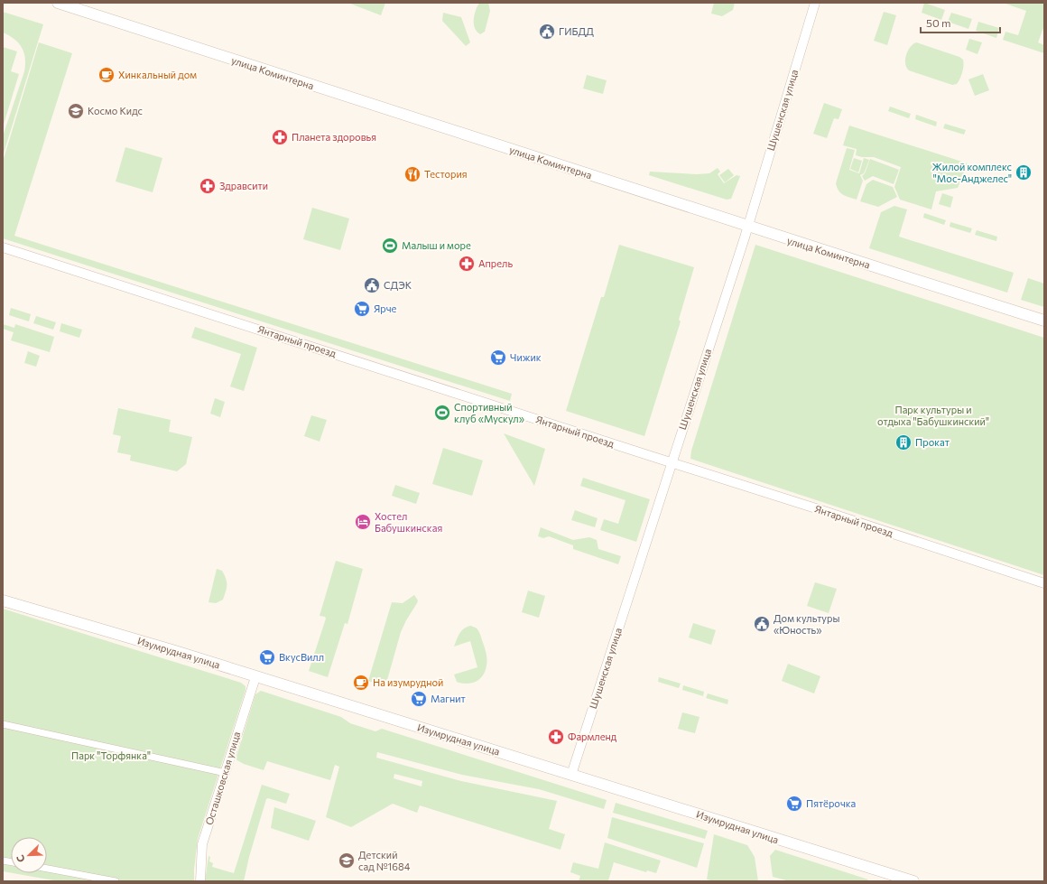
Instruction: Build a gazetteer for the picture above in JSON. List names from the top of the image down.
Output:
{
  "streets": {
    "street": [
      "улица Коминтерна",
      "Шушенская улица",
      "Янтарный проезд",
      "Изумрудная улица",
      "Осташковская улица"
    ]
  },
  "crossings": [
    ["улица Коминтерна", "Шушенская улица"],
    ["Шушенская улица", "Янтарный проезд"],
    ["Шушенская улица", "Изумрудная улица"],
    ["Изумрудная улица", "Осташковская улица"]
  ],
  "parks": ["Парк культуры и отдыха \"Бабушкинский\"", "Парк \"Торфянка\""],
  "places": {
    "public building": ["ГИБДД", "СДЭК", "Дом культуры «Юность»"],
    "cafe": ["Хинкальный дом", "На изумрудной"],
    "school or university": ["Космо Кидс", "Детский сад №1684"],
    "pharmacy": [
      "Планета здоровья",
      "Здравсити",
      "Апрель",
      "Фармленд"
    ],
    "building": ["Жилой комплекс \"Мос-Анджелес\"", "Прокат"],
    "restaurant": ["Тестория"],
    "sports": ["Малыш и море", "Спортивный клуб «Мускул»"],
    "supermarket": [
      "Ярче",
      "Чижик",
      "ВкусВилл",
      "Магнит",
      "Пятёрочка"
    ],
    "hotel": ["Хостел Бабушкинская"]
  },
  "scale_bar": "50 m",
  "north": "bottom left"
}
